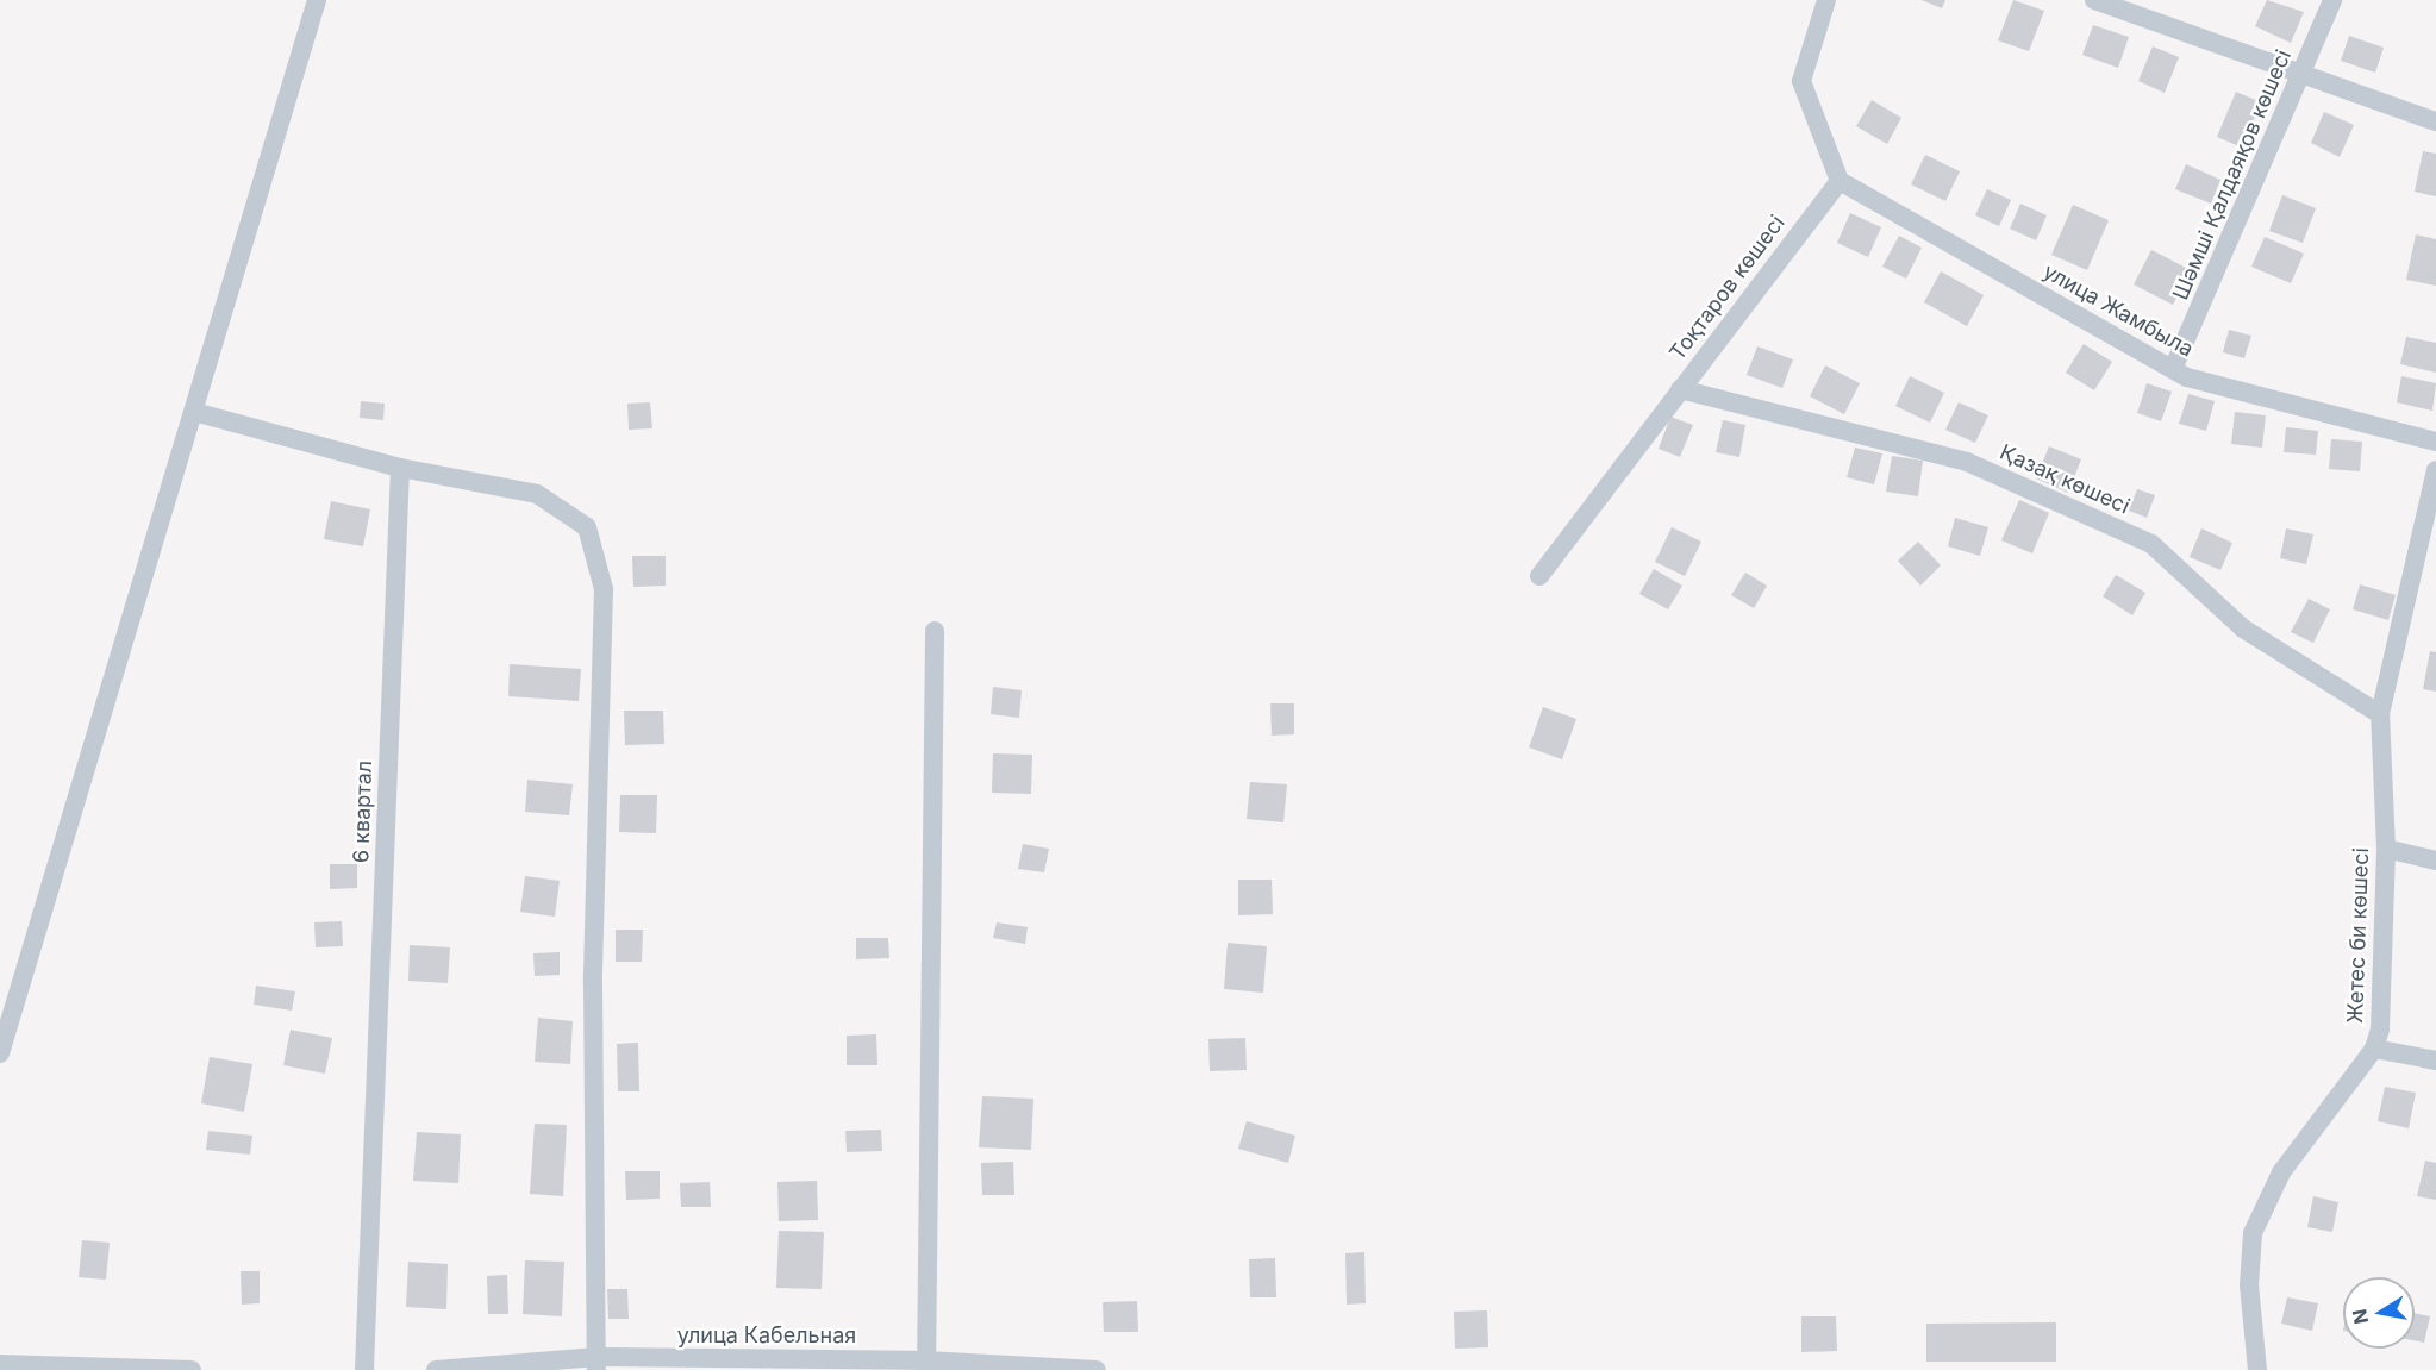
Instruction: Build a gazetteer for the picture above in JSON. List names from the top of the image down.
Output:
{
  "streets": {
    "street": [
      "Шәмші Қалдаяқов көшесі",
      "Тоқтаров көшесі",
      "улица Жамбыла",
      "Қазақ көшесі",
      "6 квартал",
      "Жетес би көшесі",
      "улица Кабельная"
    ]
  },
  "crossings": [
    ["Шәмші Қалдаяқов көшесі", "улица Жамбыла"],
    ["Тоқтаров көшесі", "улица Жамбыла"],
    ["Тоқтаров көшесі", "Қазақ көшесі"],
    ["Қазақ көшесі", "Жетес би көшесі"]
  ],
  "north": "left"
}
